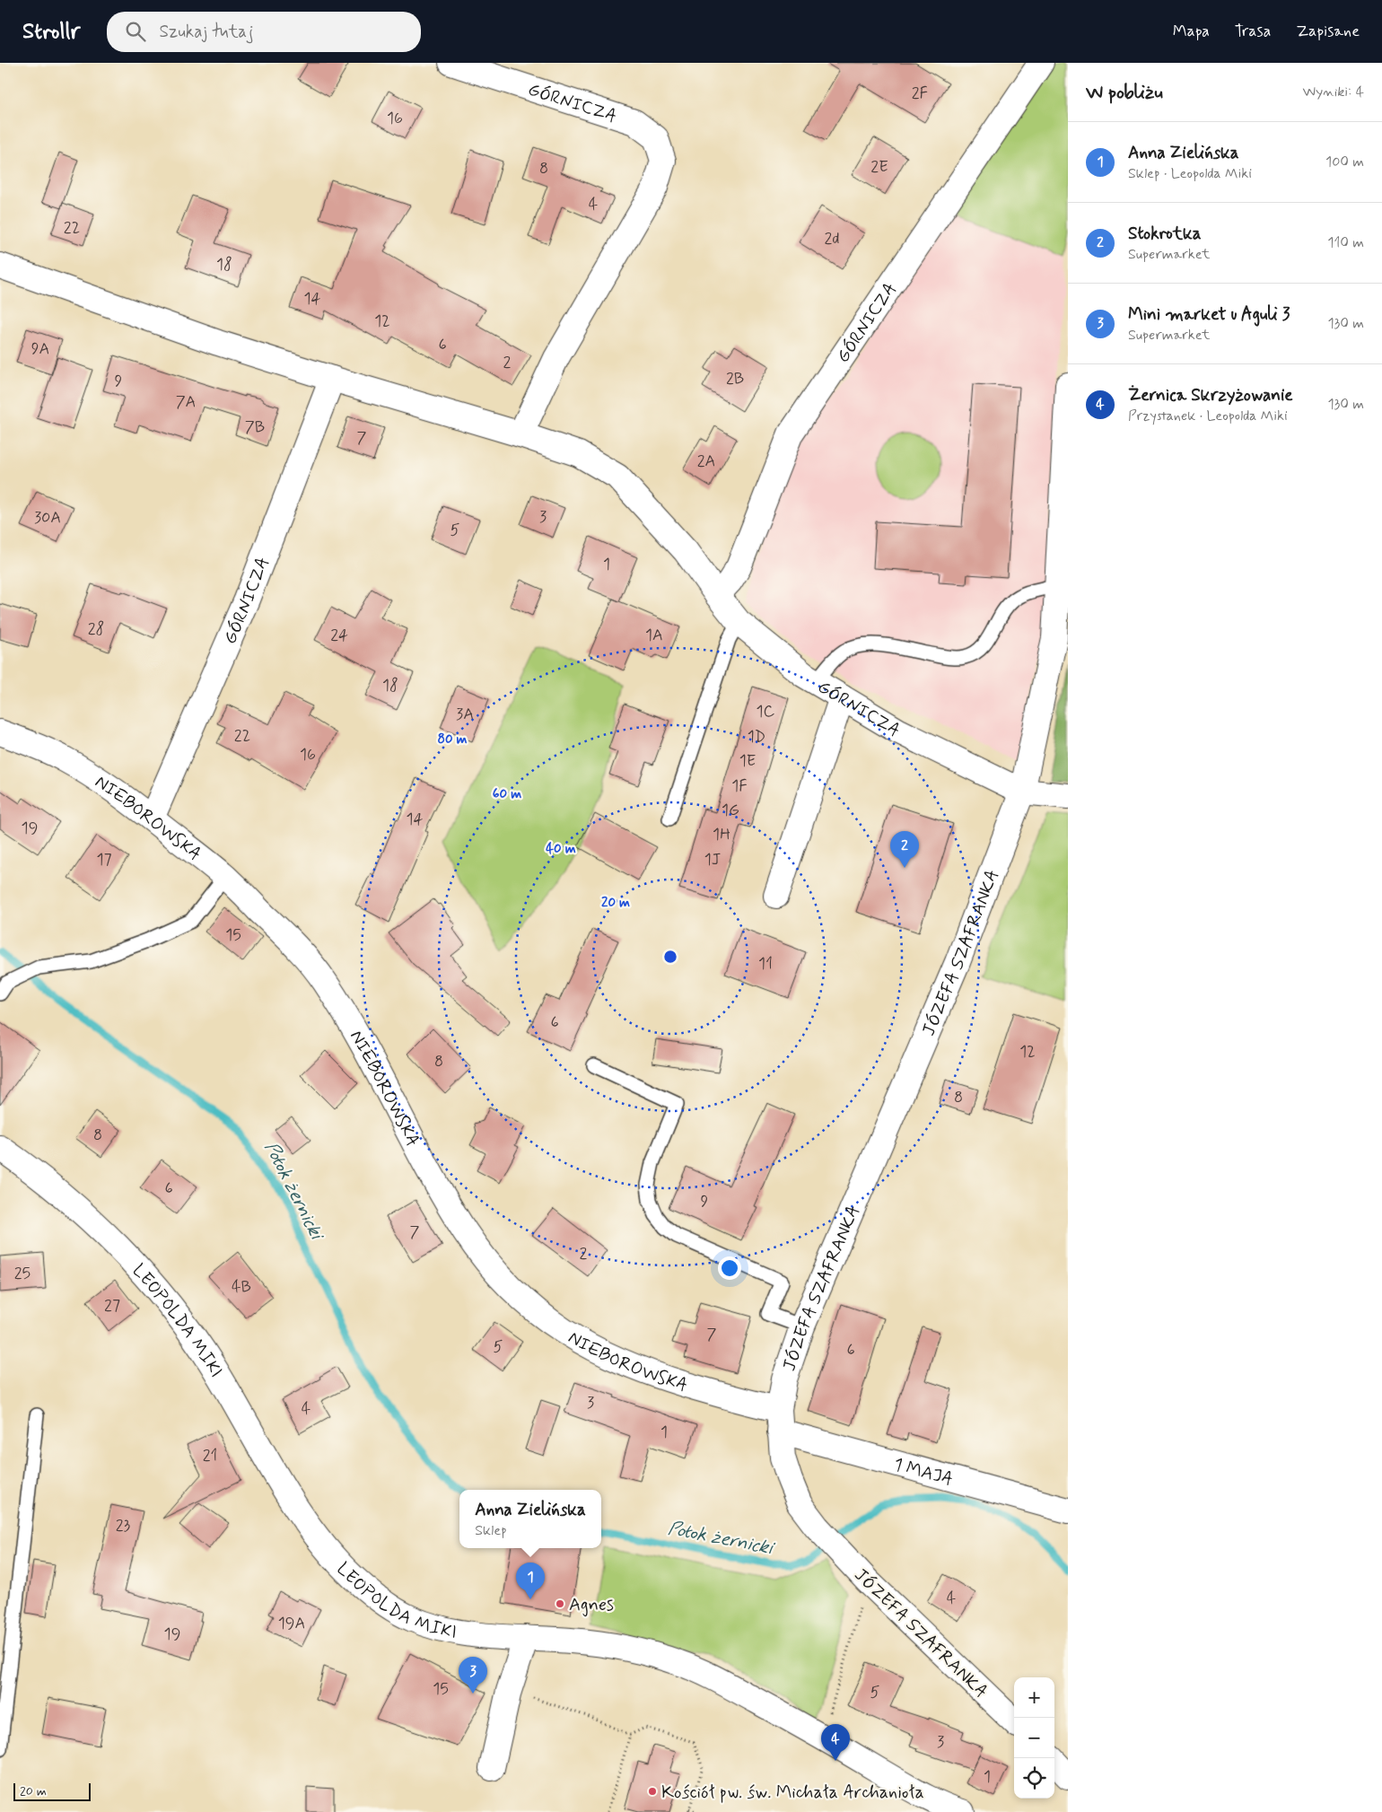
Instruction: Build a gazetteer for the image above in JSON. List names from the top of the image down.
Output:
{
  "streets": {
    "street": [
      "GÓRNICZA",
      "NIEBOROWSKA",
      "JÓZEFA SZAFRANKA",
      "LEOPOLDA MIKI",
      "1 MAJA"
    ]
  },
  "crossings": [
    ["GÓRNICZA", "NIEBOROWSKA"],
    ["GÓRNICZA", "JÓZEFA SZAFRANKA"],
    ["NIEBOROWSKA", "JÓZEFA SZAFRANKA"],
    ["NIEBOROWSKA", "1 MAJA"],
    ["JÓZEFA SZAFRANKA", "1 MAJA"]
  ],
  "water": ["Potok żernicki"],
  "places": ["Agnes", "Kościół pw. św. Michała Archanioła"],
  "house_numbers": [
    "2F",
    "16",
    "2E",
    "8",
    "4",
    "22",
    "2d",
    "18",
    "14",
    "12",
    "6",
    "9A",
    "2",
    "2B",
    "9",
    "7A",
    "7B",
    "7",
    "2A",
    "3",
    "30A",
    "5",
    "1",
    "28",
    "24",
    "1A",
    "18",
    "1C",
    "3A",
    "22",
    "1D",
    "16",
    "1E",
    "1F",
    "1G",
    "14",
    "19",
    "1H",
    "17",
    "1J",
    "15",
    "11",
    "6",
    "12",
    "8",
    "8",
    "8",
    "6",
    "9",
    "7",
    "2",
    "25",
    "4B",
    "27",
    "7",
    "5",
    "6",
    "3",
    "4",
    "1",
    "21",
    "23",
    "4",
    "19A",
    "19",
    "15",
    "5",
    "3",
    "1"
  ],
  "scale_bar": "20 m",
  "page": {
    "header": "Strollr",
    "search": "Szukaj tutaj",
    "nav": ["Mapa", "Trasa", "Zapisane"],
    "heading": ["W pobliżu", "Wyniki: 4"],
    "list": [
      {
        "mark": "1",
        "name": "Anna Zielińska",
        "note": "Sklep · Leopolda Miki",
        "value": "100 m"
      },
      {
        "mark": "2",
        "name": "Stokrotka",
        "note": "Supermarket",
        "value": "110 m"
      },
      {
        "mark": "3",
        "name": "Mini market u Aguli 3",
        "note": "Supermarket",
        "value": "130 m"
      },
      {
        "mark": "4",
        "name": "Żernica Skrzyżowanie",
        "note": "Przystanek · Leopolda Miki",
        "value": "130 m"
      }
    ],
    "pins": [
      "2",
      "1",
      "3",
      "4"
    ],
    "popup": ["Anna Zielińska", "Sklep"],
    "map_buttons": ["+", "−"],
    "scale": "20 m"
  },
  "rings": [
    "80 m",
    "60 m",
    "40 m",
    "20 m"
  ]
}
